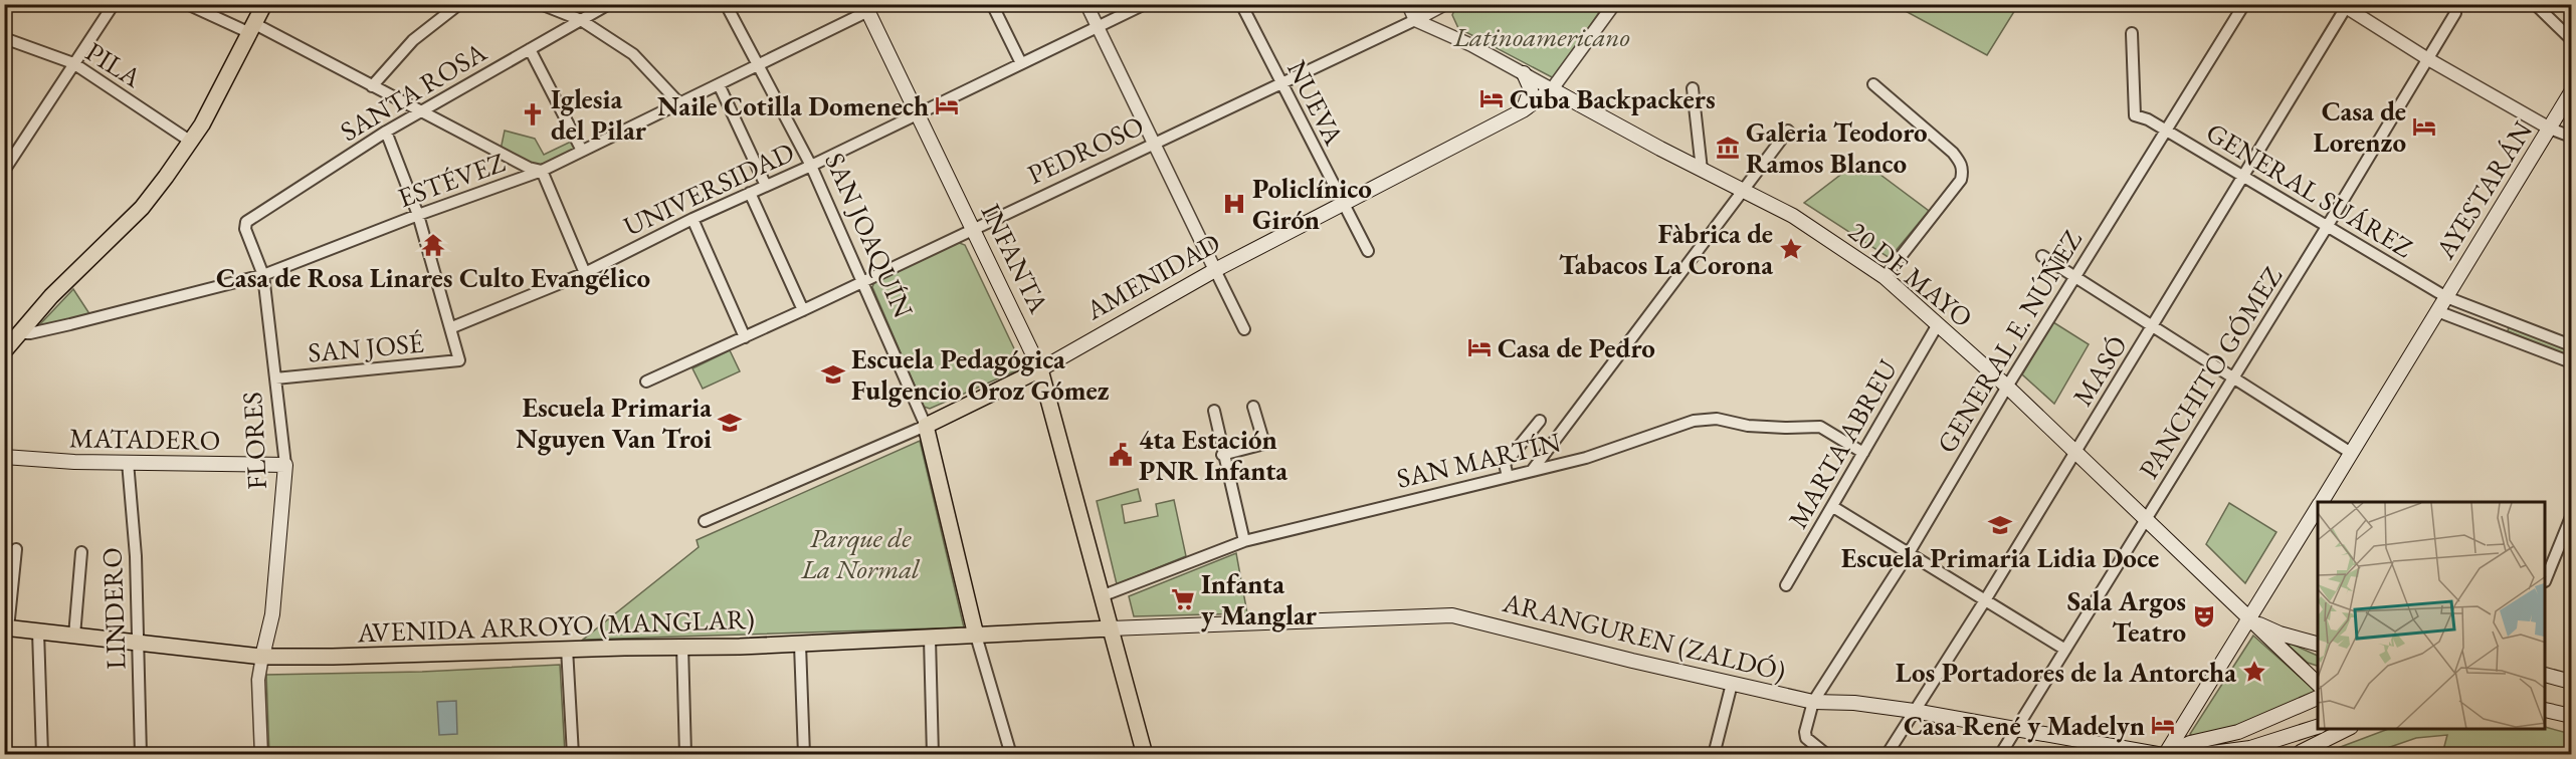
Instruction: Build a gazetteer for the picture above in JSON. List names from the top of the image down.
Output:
{
  "streets": {
    "main road": [
      "AYESTARÁN",
      "SAN JOAQUÍN",
      "INFANTA",
      "20 DE MAYO",
      "AMENIDAD",
      "MATADERO",
      "FLORES",
      "AVENIDA ARROYO (MANGLAR)",
      "ARANGUREN (ZALDÓ)"
    ],
    "street": [
      "PILA",
      "SANTA ROSA",
      "NUEVA",
      "PEDROSO",
      "ESTÉVEZ",
      "UNIVERSIDAD",
      "GENERAL SUÁREZ",
      "GENERAL E. NÚÑEZ",
      "SAN JOSÉ",
      "MASÓ",
      "PANCHITO GÓMEZ",
      "MARTA ABREU",
      "SAN MARTÍN",
      "LINDERO"
    ]
  },
  "crossings": [
    ["SANTA ROSA", "FLORES"],
    ["NUEVA", "PEDROSO"],
    ["NUEVA", "AMENIDAD"],
    ["PEDROSO", "SAN JOAQUÍN"],
    ["PEDROSO", "INFANTA"],
    ["PEDROSO", "20 DE MAYO"],
    ["ESTÉVEZ", "SAN JOAQUÍN"],
    ["ESTÉVEZ", "INFANTA"],
    ["ESTÉVEZ", "FLORES"],
    ["UNIVERSIDAD", "SAN JOAQUÍN"],
    ["UNIVERSIDAD", "INFANTA"],
    ["UNIVERSIDAD", "SAN JOSÉ"],
    ["GENERAL SUÁREZ", "AYESTARÁN"],
    ["GENERAL SUÁREZ", "GENERAL E. NÚÑEZ"],
    ["GENERAL SUÁREZ", "MASÓ"],
    ["GENERAL SUÁREZ", "PANCHITO GÓMEZ"],
    ["AYESTARÁN", "20 DE MAYO"],
    ["AYESTARÁN", "ARANGUREN (ZALDÓ)"],
    ["SAN JOAQUÍN", "AMENIDAD"],
    ["SAN JOAQUÍN", "AVENIDA ARROYO (MANGLAR)"],
    ["INFANTA", "AMENIDAD"],
    ["INFANTA", "SAN MARTÍN"],
    ["INFANTA", "AVENIDA ARROYO (MANGLAR)"],
    ["INFANTA", "ARANGUREN (ZALDÓ)"],
    ["20 DE MAYO", "AMENIDAD"],
    ["20 DE MAYO", "GENERAL E. NÚÑEZ"],
    ["20 DE MAYO", "MASÓ"],
    ["20 DE MAYO", "PANCHITO GÓMEZ"],
    ["20 DE MAYO", "MARTA ABREU"],
    ["GENERAL E. NÚÑEZ", "ARANGUREN (ZALDÓ)"],
    ["SAN JOSÉ", "FLORES"],
    ["MASÓ", "ARANGUREN (ZALDÓ)"],
    ["PANCHITO GÓMEZ", "ARANGUREN (ZALDÓ)"],
    ["MATADERO", "FLORES"],
    ["MATADERO", "LINDERO"],
    ["FLORES", "AVENIDA ARROYO (MANGLAR)"],
    ["MARTA ABREU", "SAN MARTÍN"],
    ["LINDERO", "AVENIDA ARROYO (MANGLAR)"],
    ["AVENIDA ARROYO (MANGLAR)", "ARANGUREN (ZALDÓ)"]
  ],
  "parks": ["Latinoamericano", "Parque de La Normal"],
  "places": {
    "hotel": [
      "Cuba Backpackers",
      "Naile Cotilla Domenech",
      "Casa de Lorenzo",
      "Casa de Pedro",
      "Casa René y Madelyn"
    ],
    "church": ["Iglesia del Pilar"],
    "museum": ["Galeria Teodoro Ramos Blanco"],
    "hospital": ["Policlínico Girón"],
    "temple": ["Casa de Rosa Linares Culto Evangélico"],
    "place": ["Fàbrica de Tabacos La Corona", "Los Portadores de la Antorcha"],
    "school or university": ["Escuela Pedagógica Fulgencio Oroz Gómez", "Escuela Primaria Nguyen Van Troi", "Escuela Primaria Lidia Doce"],
    "public building": ["4ta Estación PNR Infanta"],
    "supermarket": ["Infanta y Manglar"],
    "theatre": ["Sala Argos Teatro"]
  }
}
